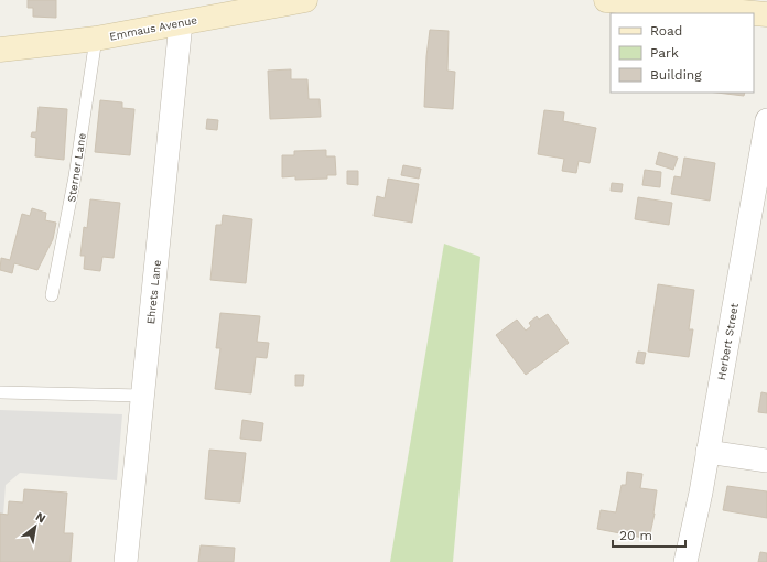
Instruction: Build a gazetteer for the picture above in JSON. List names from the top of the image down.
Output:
{
  "streets": {
    "main road": ["Emmaus Avenue"],
    "street": ["Ehrets Lane", "Herbert Street"],
    "lane": ["Sterner Lane"]
  },
  "crossings": [
    ["Emmaus Avenue", "Sterner Lane"],
    ["Emmaus Avenue", "Ehrets Lane"]
  ],
  "legend": ["Road", "Park", "Building"],
  "scale_bar": "20 m",
  "north": "top right"
}
